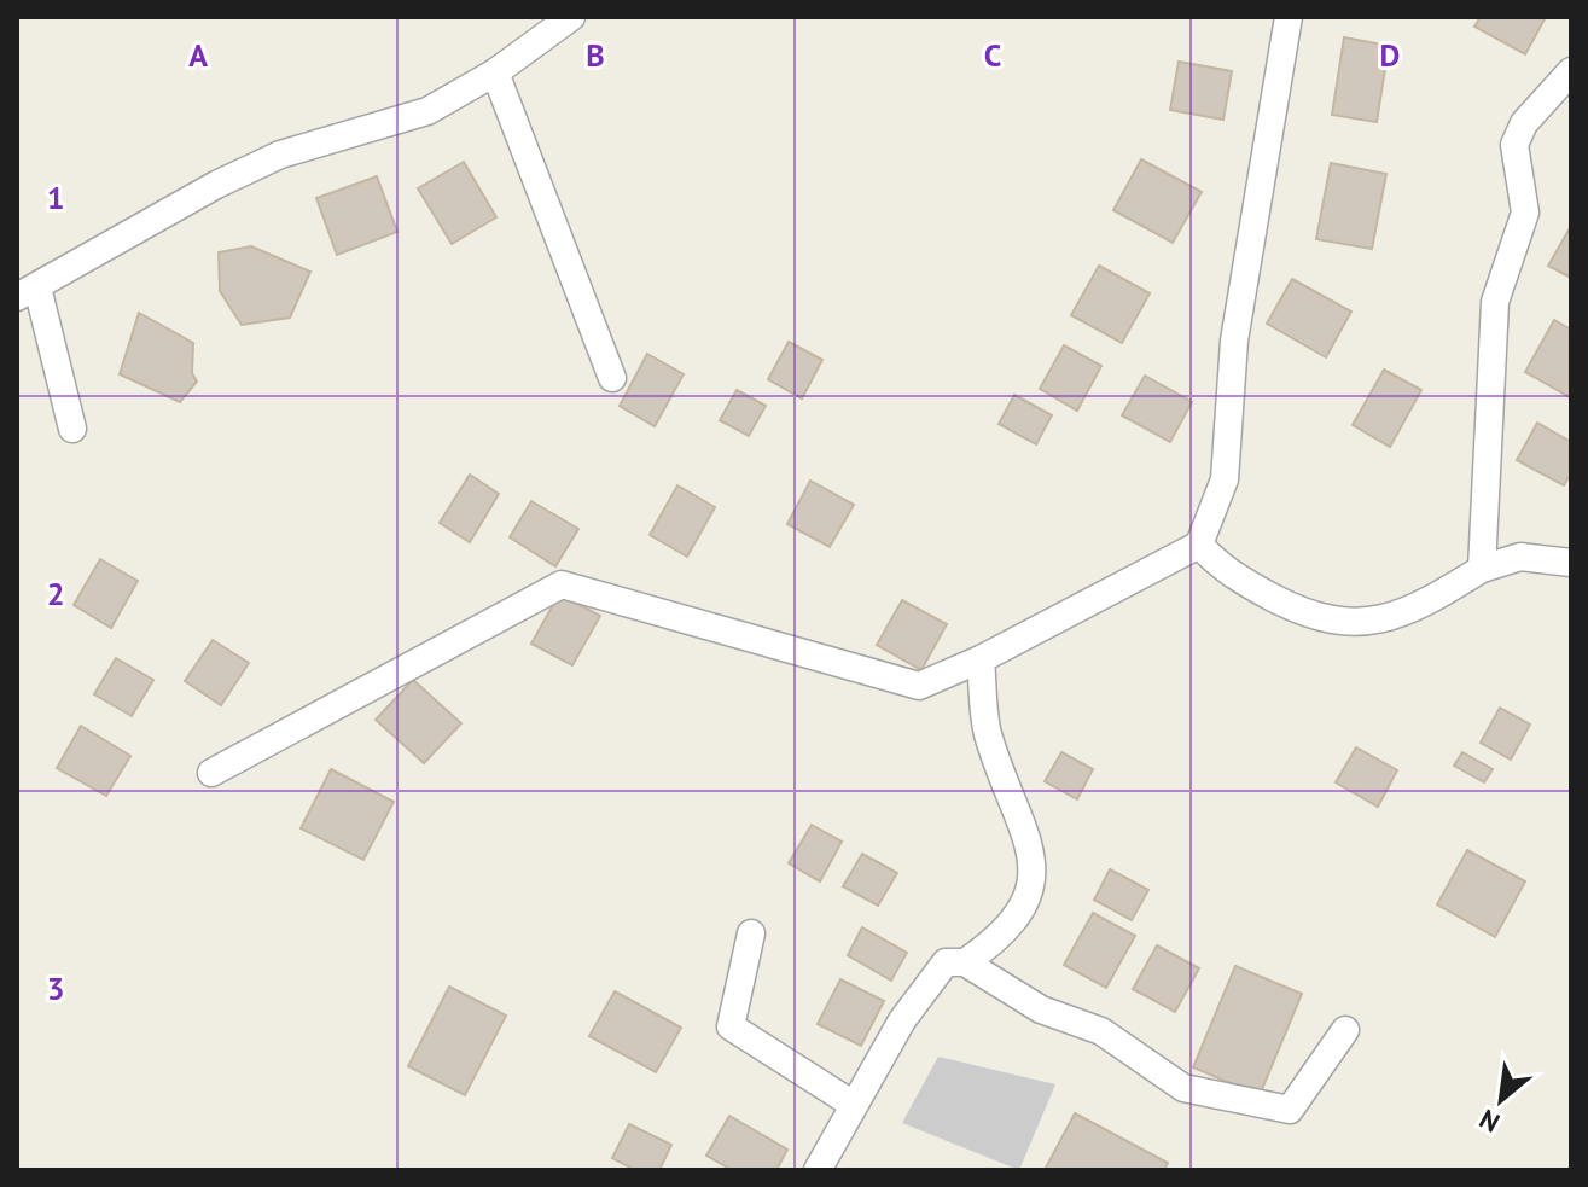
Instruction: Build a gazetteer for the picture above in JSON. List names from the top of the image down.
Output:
{
  "north": "bottom left",
  "grid": {
    "columns": [
      "A",
      "B",
      "C",
      "D"
    ],
    "rows": ["1", "2", "3"]
  }
}
